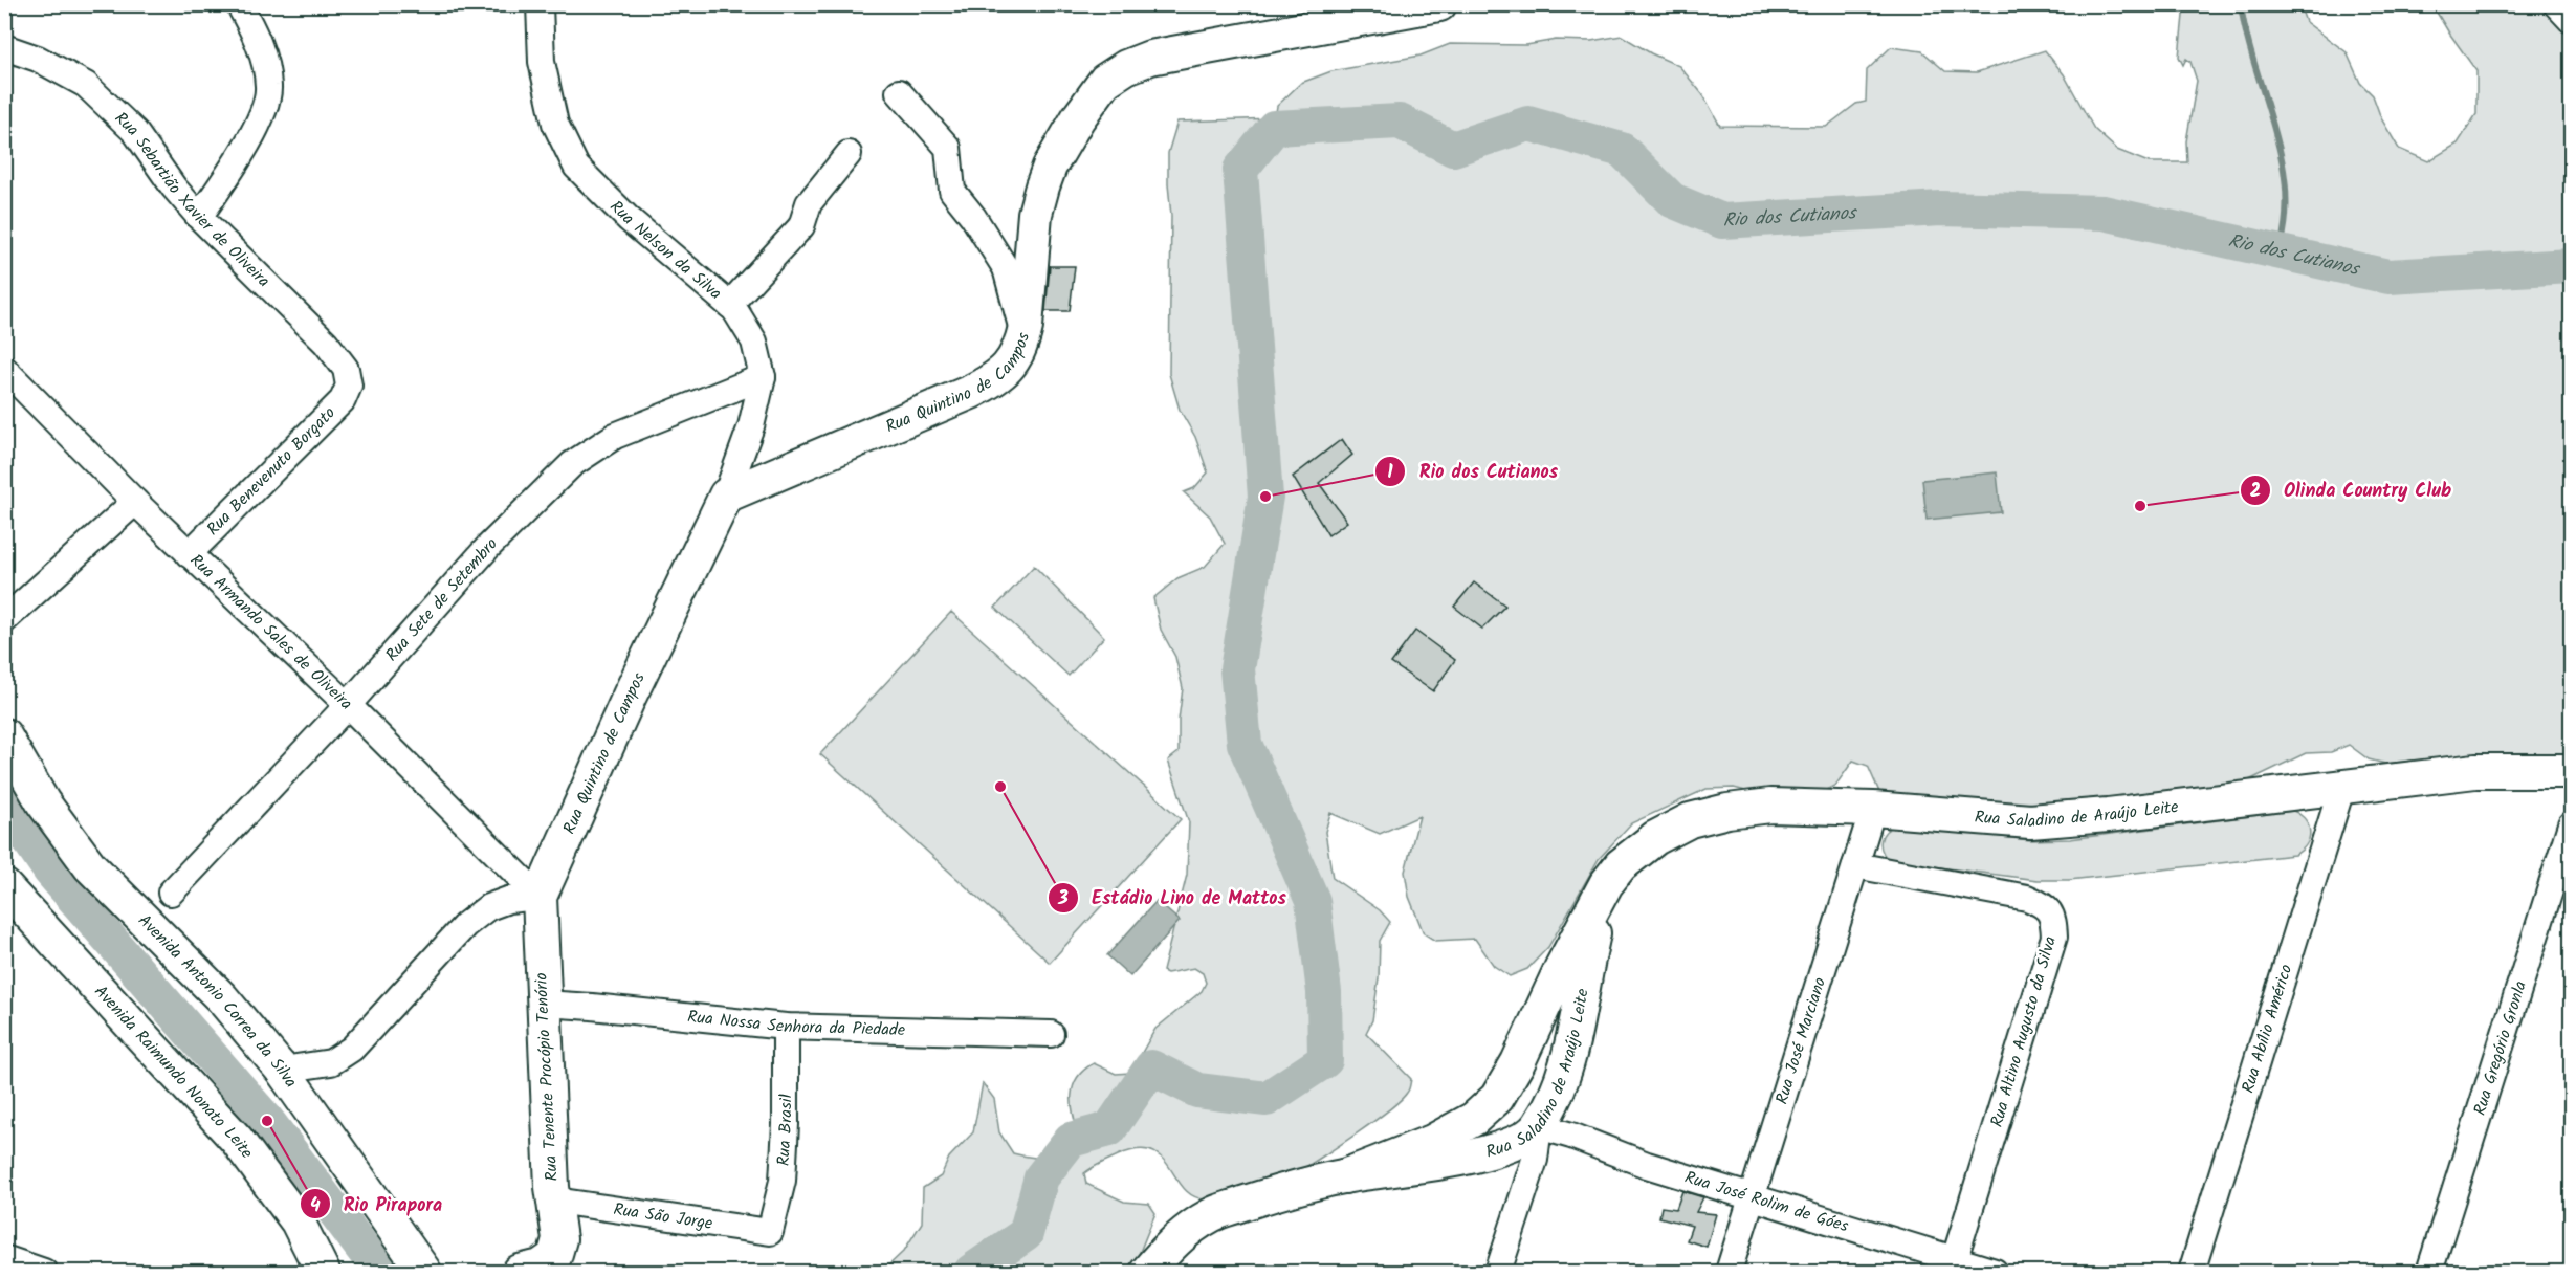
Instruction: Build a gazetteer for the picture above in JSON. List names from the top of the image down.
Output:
{
  "streets": {
    "main road": [
      "Rua Quintino de Campos",
      "Rua Saladino de Araújo Leite",
      "Avenida Antonio Correa da Silva",
      "Avenida Raimundo Nonato Leite",
      "Rua Tenente Procópio Tenório"
    ],
    "street": [
      "Rua Sebartião Xavier de Oliveira",
      "Rua Nelson da Silva",
      "Rua Benevenuto Borgato",
      "Rua Sete de Setembro",
      "Rua Armando Sales de Oliveira",
      "Rua Nossa Senhora da Piedade",
      "Rua Abílio Américo",
      "Rua Altino Augusto da Silva",
      "Rua José Marciano",
      "Rua Gregório Gronla",
      "Rua Brasil",
      "Rua José Rolim de Góes",
      "Rua São Jorge"
    ]
  },
  "crossings": [
    ["Rua Sebartião Xavier de Oliveira", "Rua Benevenuto Borgato"],
    ["Rua Nelson da Silva", "Rua Quintino de Campos"],
    ["Rua Nelson da Silva", "Rua Sete de Setembro"],
    ["Rua Quintino de Campos", "Rua Armando Sales de Oliveira"],
    ["Rua Quintino de Campos", "Rua Tenente Procópio Tenório"],
    ["Rua Benevenuto Borgato", "Rua Armando Sales de Oliveira"],
    ["Rua Sete de Setembro", "Rua Armando Sales de Oliveira"],
    ["Rua Armando Sales de Oliveira", "Rua Tenente Procópio Tenório"],
    ["Rua Saladino de Araújo Leite", "Rua Abílio Américo"],
    ["Rua Saladino de Araújo Leite", "Rua José Marciano"],
    ["Rua Saladino de Araújo Leite", "Rua José Rolim de Góes"],
    ["Rua Nossa Senhora da Piedade", "Rua Tenente Procópio Tenório"],
    ["Rua Nossa Senhora da Piedade", "Rua Brasil"],
    ["Rua Altino Augusto da Silva", "Rua José Marciano"],
    ["Rua Altino Augusto da Silva", "Rua José Rolim de Góes"],
    ["Rua José Marciano", "Rua José Rolim de Góes"],
    ["Rua Tenente Procópio Tenório", "Rua São Jorge"],
    ["Rua Brasil", "Rua São Jorge"]
  ],
  "water": ["Rio dos Cutianos"],
  "places": [
    "Rio dos Cutianos",
    "Olinda Country Club",
    "Estádio Lino de Mattos",
    "Rio Pirapora"
  ]
}
